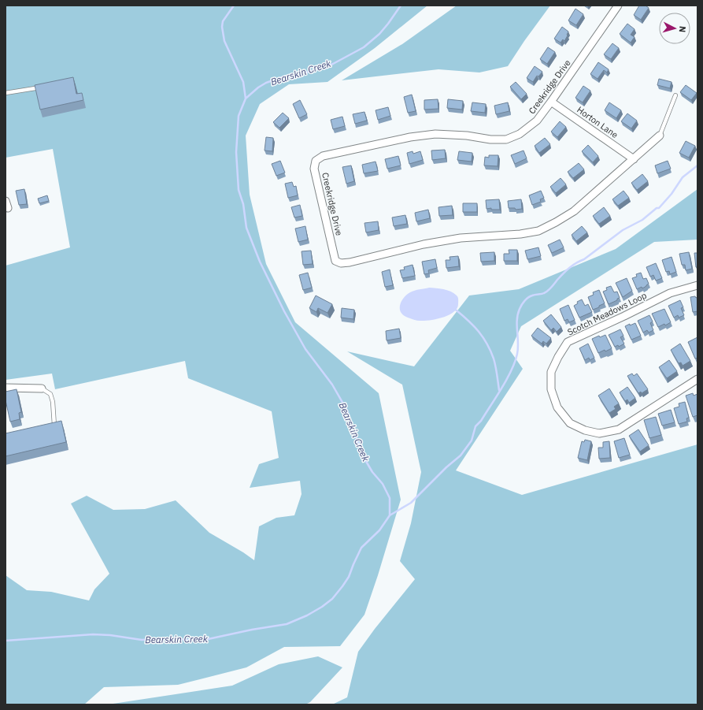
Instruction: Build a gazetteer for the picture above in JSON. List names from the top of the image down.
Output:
{
  "streets": {
    "street": ["Creekridge Drive", "Horton Lane", "Scotch Meadows Loop"]
  },
  "crossings": [
    ["Creekridge Drive", "Horton Lane"]
  ],
  "water": ["Bearskin Creek"],
  "north": "right"
}
